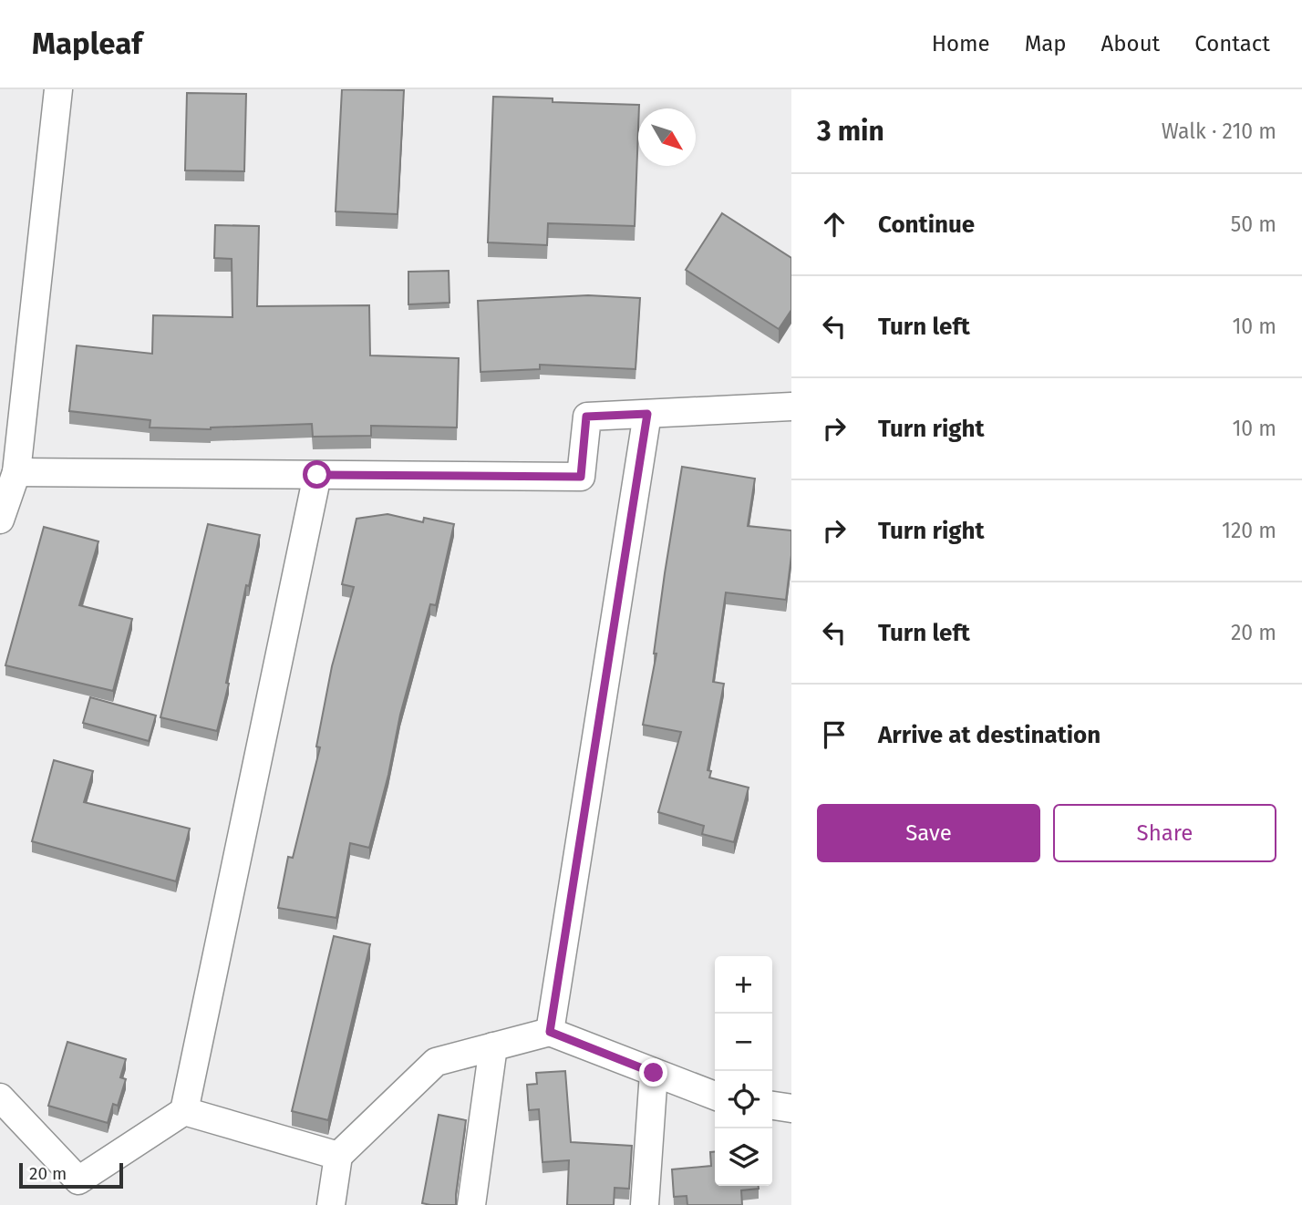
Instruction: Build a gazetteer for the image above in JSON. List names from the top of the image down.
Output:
{
  "scale_bar": "20 m",
  "north": "bottom right",
  "page": {
    "header": "Mapleaf",
    "nav": [
      "Home",
      "Map",
      "About",
      "Contact"
    ],
    "heading": ["3 min", "Walk · 210 m"],
    "list": [
      ["Continue", "50 m"],
      ["Turn left", "10 m"],
      ["Turn right", "10 m"],
      ["Turn right", "120 m"],
      ["Turn left", "20 m"],
      "Arrive at destination"
    ],
    "buttons": ["Save", "Share"],
    "map_buttons": ["+", "−"],
    "scale": "20 m"
  }
}
